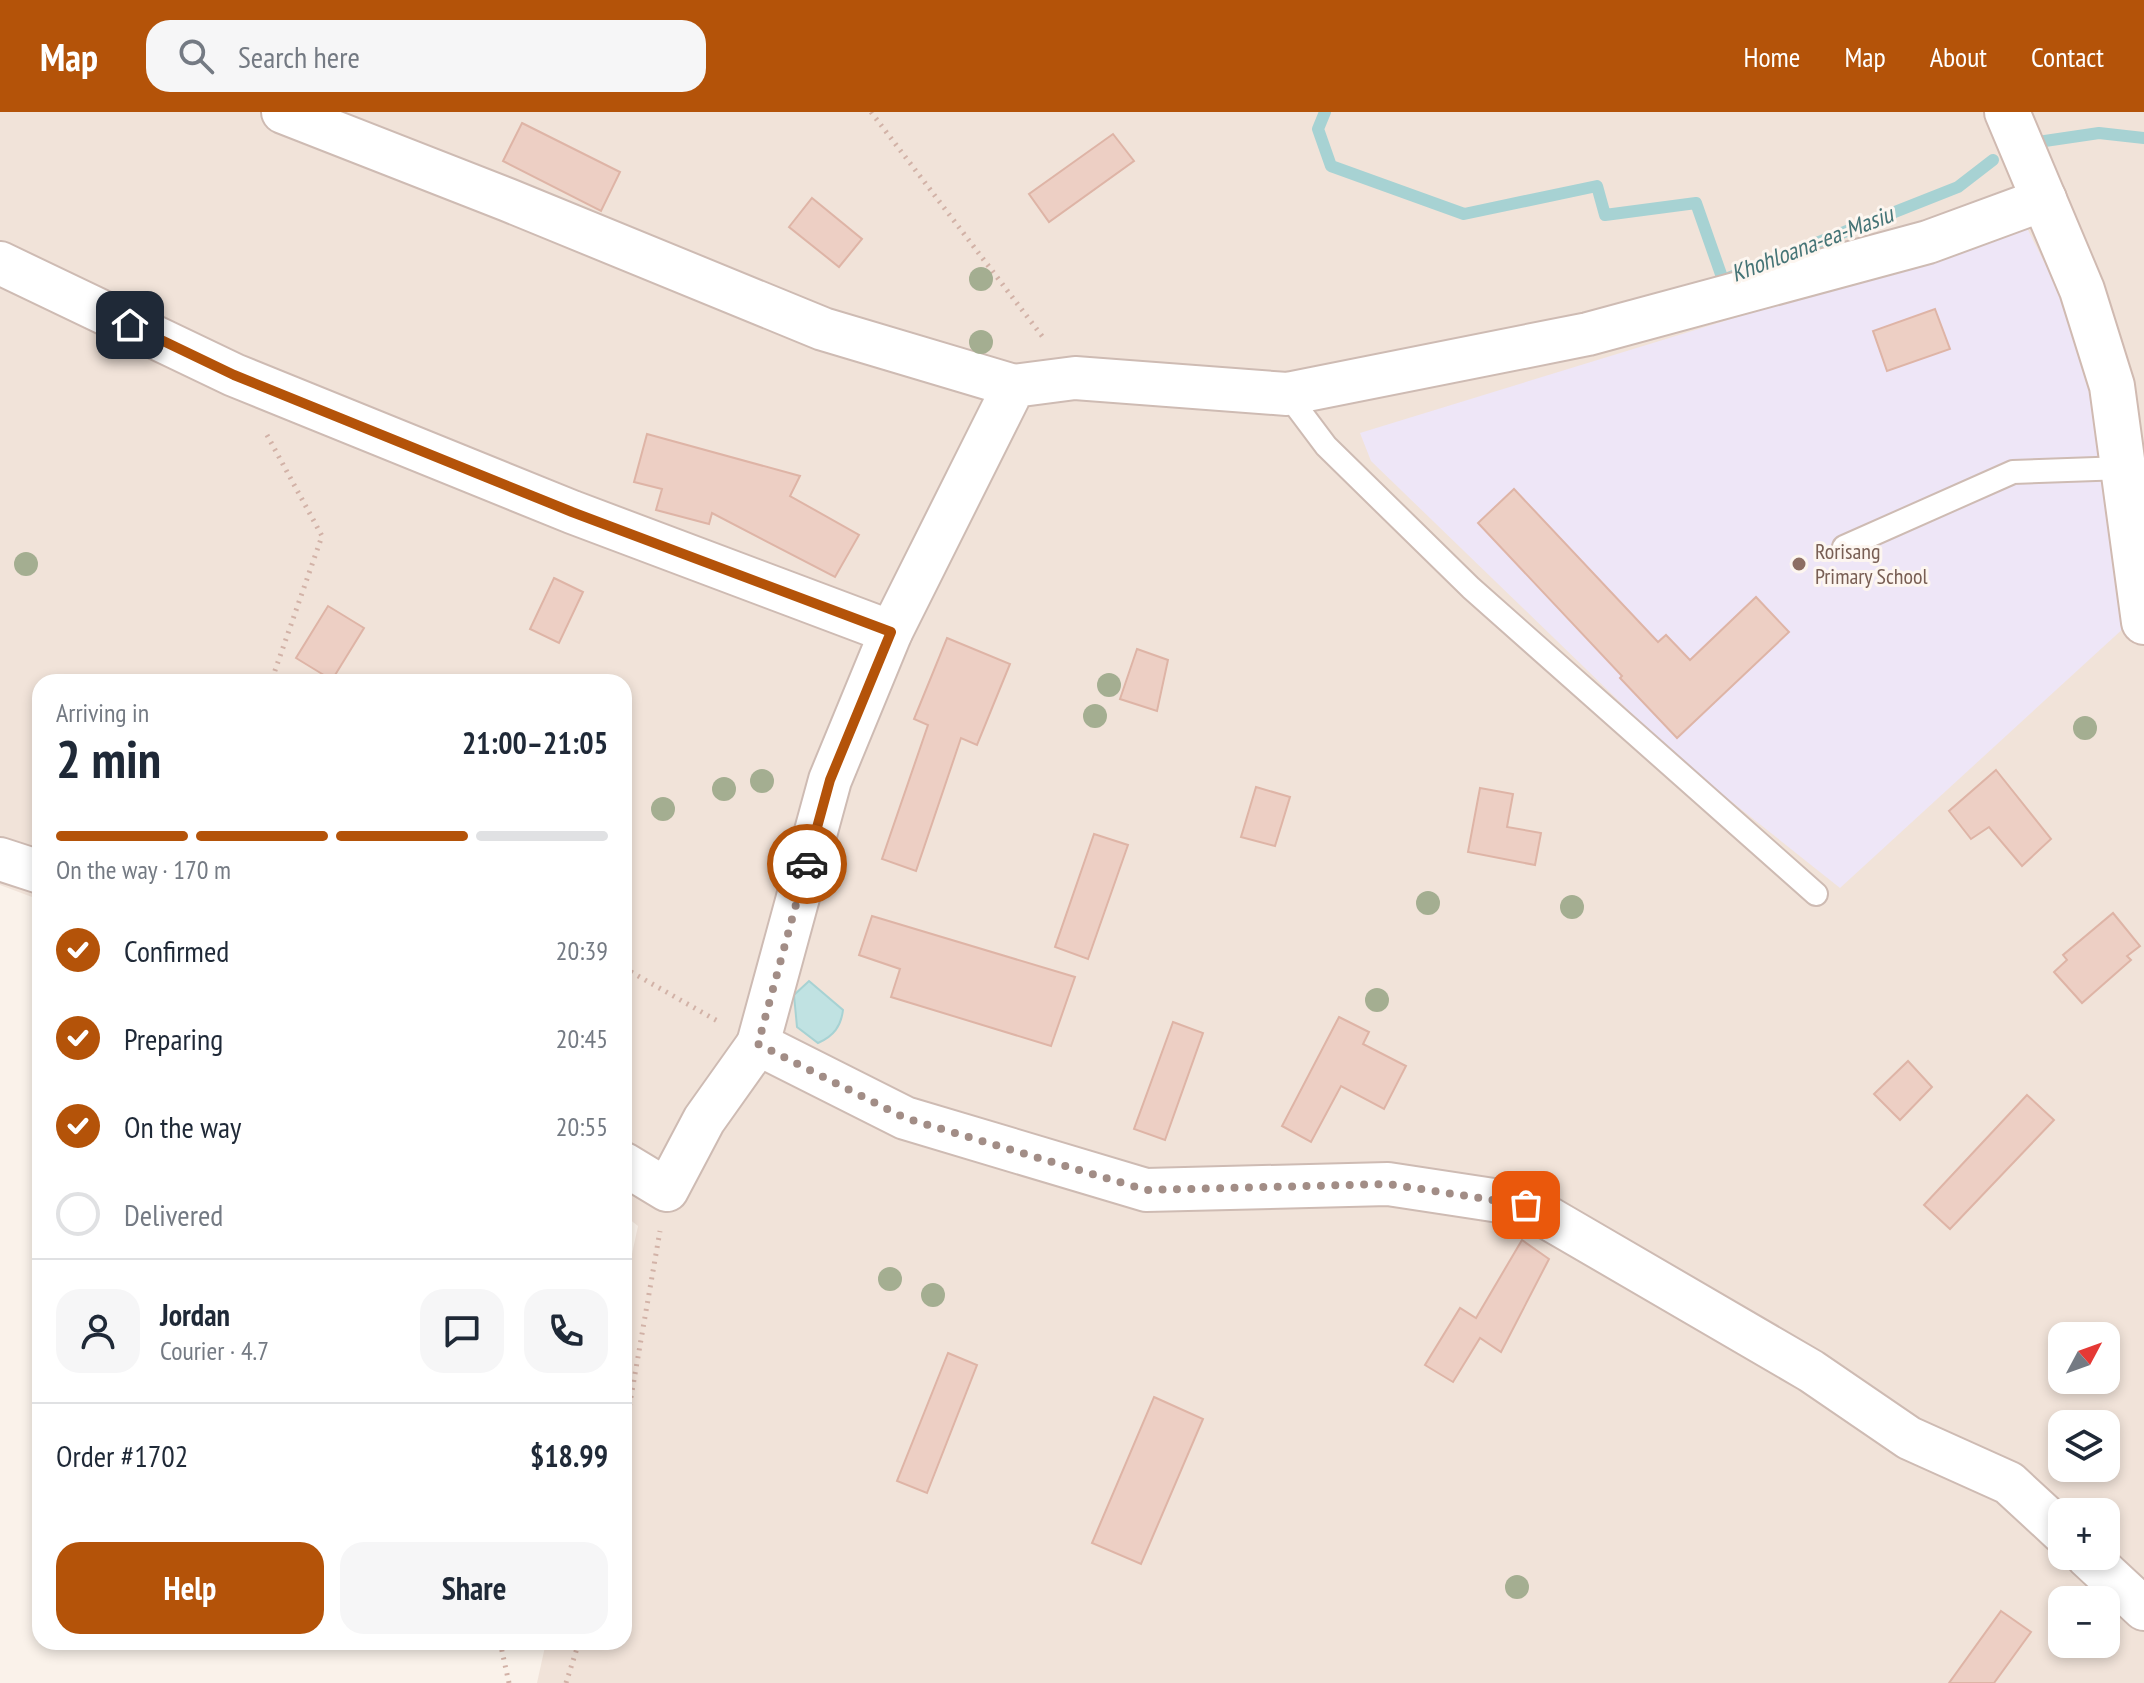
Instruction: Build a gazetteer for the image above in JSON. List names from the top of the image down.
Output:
{
  "water": ["Khohloana-ea-Masiu"],
  "places": ["Rorisang Primary School"],
  "north": "top right",
  "page": {
    "header": "Map",
    "search": "Search here",
    "nav": [
      "Home",
      "Map",
      "About",
      "Contact"
    ],
    "heading": ["2 min", "Arriving in", "21:00–21:05"],
    "panel": [
      "Jordan",
      "Courier · 4.7",
      "Order #1702",
      "$18.99"
    ],
    "bar": "On the way · 170 m",
    "list": [
      ["Confirmed", "20:39"],
      ["Preparing", "20:45"],
      ["On the way", "20:55"],
      "Delivered"
    ],
    "map_buttons": ["+", "−"],
    "buttons": ["Help", "Share"]
  }
}
